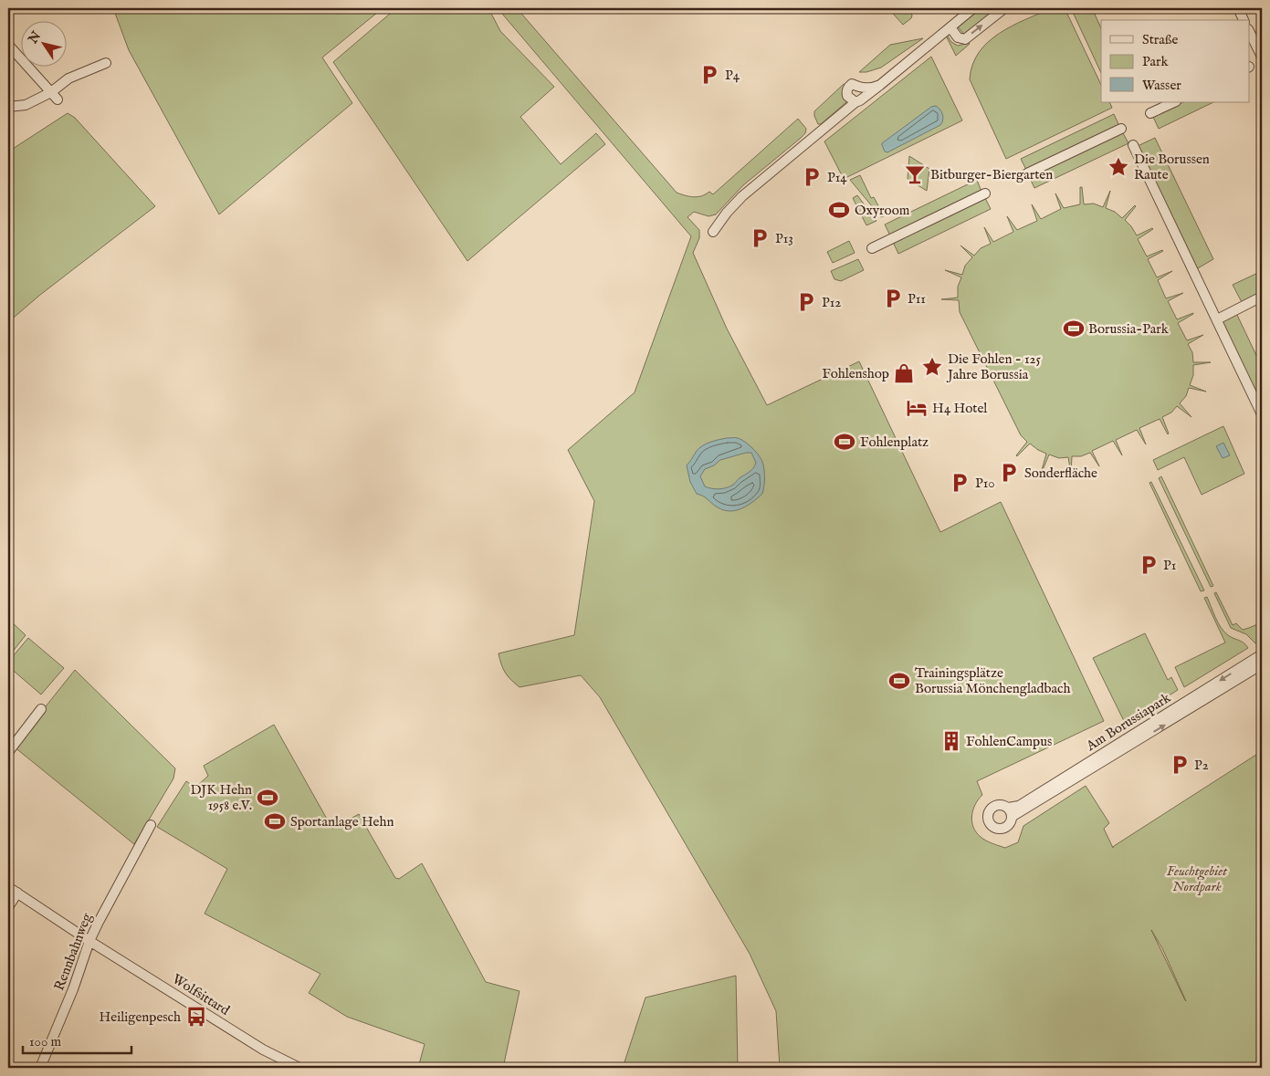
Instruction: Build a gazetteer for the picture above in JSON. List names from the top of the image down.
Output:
{
  "streets": {
    "street": ["Am Borussiapark", "Rennbahnweg", "Wolfsittard"]
  },
  "crossings": [
    ["Rennbahnweg", "Wolfsittard"]
  ],
  "parks": ["Feuchtgebiet Nordpark"],
  "places": {
    "parking": [
      "P4",
      "P14",
      "P13",
      "P11",
      "P12",
      "Sonderfläche",
      "P10",
      "P1",
      "P2"
    ],
    "place": ["Die Borussen Raute", "Die Fohlen - 125 Jahre Borussia"],
    "bar": ["Bitburger-Biergarten"],
    "sports": [
      "Oxyroom",
      "Borussia-Park",
      "Fohlenplatz",
      "Trainingsplätze Borussia Mönchengladbach",
      "DJK Hehn 1958 e.V.",
      "Sportanlage Hehn"
    ],
    "shop": ["Fohlenshop"],
    "hotel": ["H4 Hotel"],
    "building": ["FohlenCampus"],
    "bus stop": ["Heiligenpesch"]
  },
  "legend": ["Straße", "Park", "Wasser"],
  "scale_bar": "100 m",
  "north": "top left"
}
